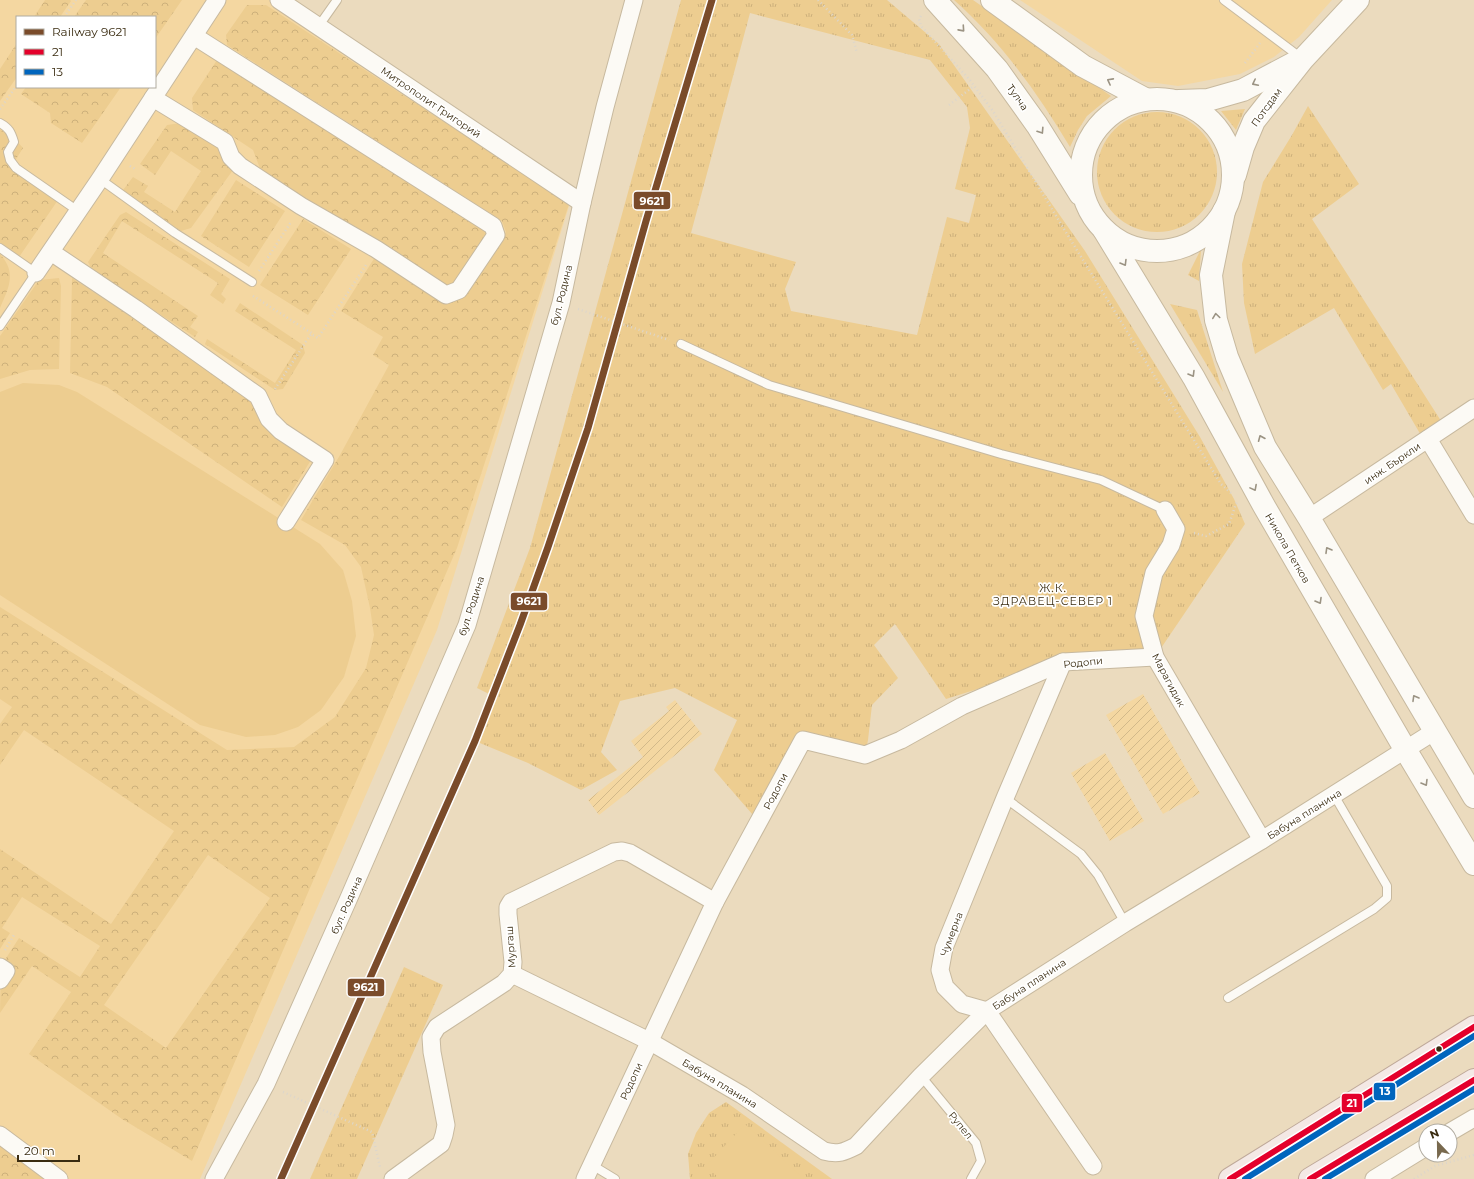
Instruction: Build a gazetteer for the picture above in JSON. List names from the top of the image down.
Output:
{
  "streets": {
    "main road": ["Тулча", "Потсдам", "Никола Петков"],
    "street": [
      "Митрополит Григорий",
      "бул. Родина",
      "инж. Бъркли",
      "Родопи",
      "Марагидик",
      "Бабуна планина",
      "Чумерна",
      "Мургаш"
    ],
    "lane": ["Рупел"]
  },
  "crossings": [
    ["Тулча", "Никола Петков"],
    ["Митрополит Григорий", "бул. Родина"],
    ["Никола Петков", "Бабуна планина"],
    ["Родопи", "Марагидик"],
    ["Родопи", "Бабуна планина"],
    ["Родопи", "Чумерна"],
    ["Родопи", "Мургаш"],
    ["Марагидик", "Бабуна планина"],
    ["Бабуна планина", "Чумерна"],
    ["Бабуна планина", "Рупел"]
  ],
  "districts": ["Ж.К. ЗДРАВЕЦ-СЕВЕР 1"],
  "lines": ["rail line 9621", "transit line 21", "transit line 13"],
  "legend": ["Railway 9621", "21", "13"],
  "scale_bar": "20 m",
  "north": "top"
}
